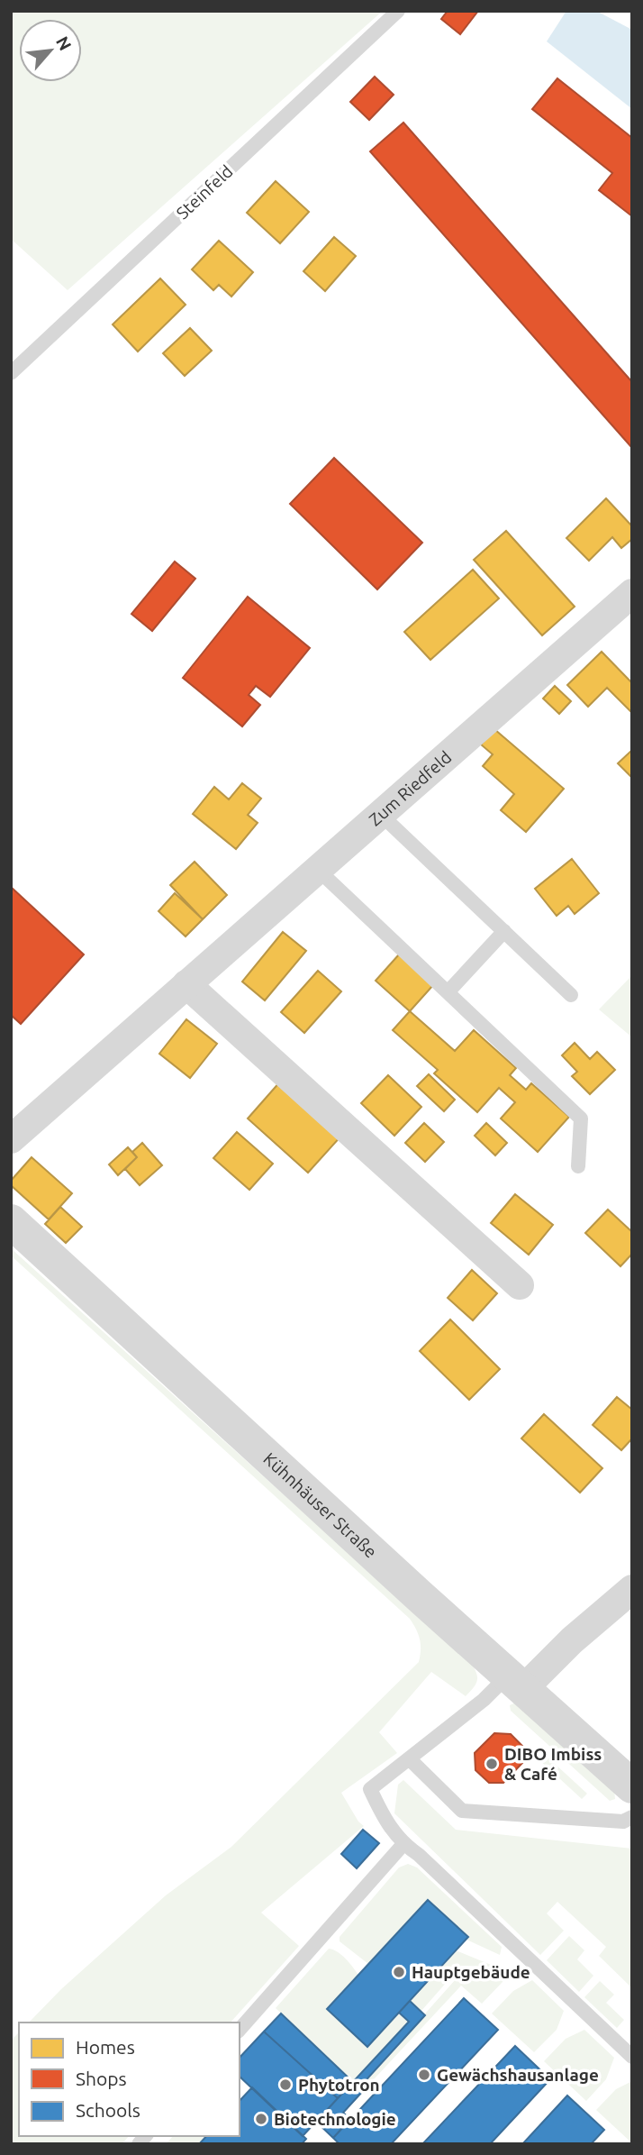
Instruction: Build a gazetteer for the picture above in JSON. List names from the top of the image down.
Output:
{
  "streets": {
    "street": ["Zum Riedfeld", "Kühnhäuser Straße"],
    "lane": ["Steinfeld"]
  },
  "places": [
    "DIBO Imbiss & Café",
    "Hauptgebäude",
    "Gewächshausanlage",
    "Phytotron",
    "Biotechnologie"
  ],
  "legend": ["Homes", "Shops", "Schools"],
  "north": "top right"
}
